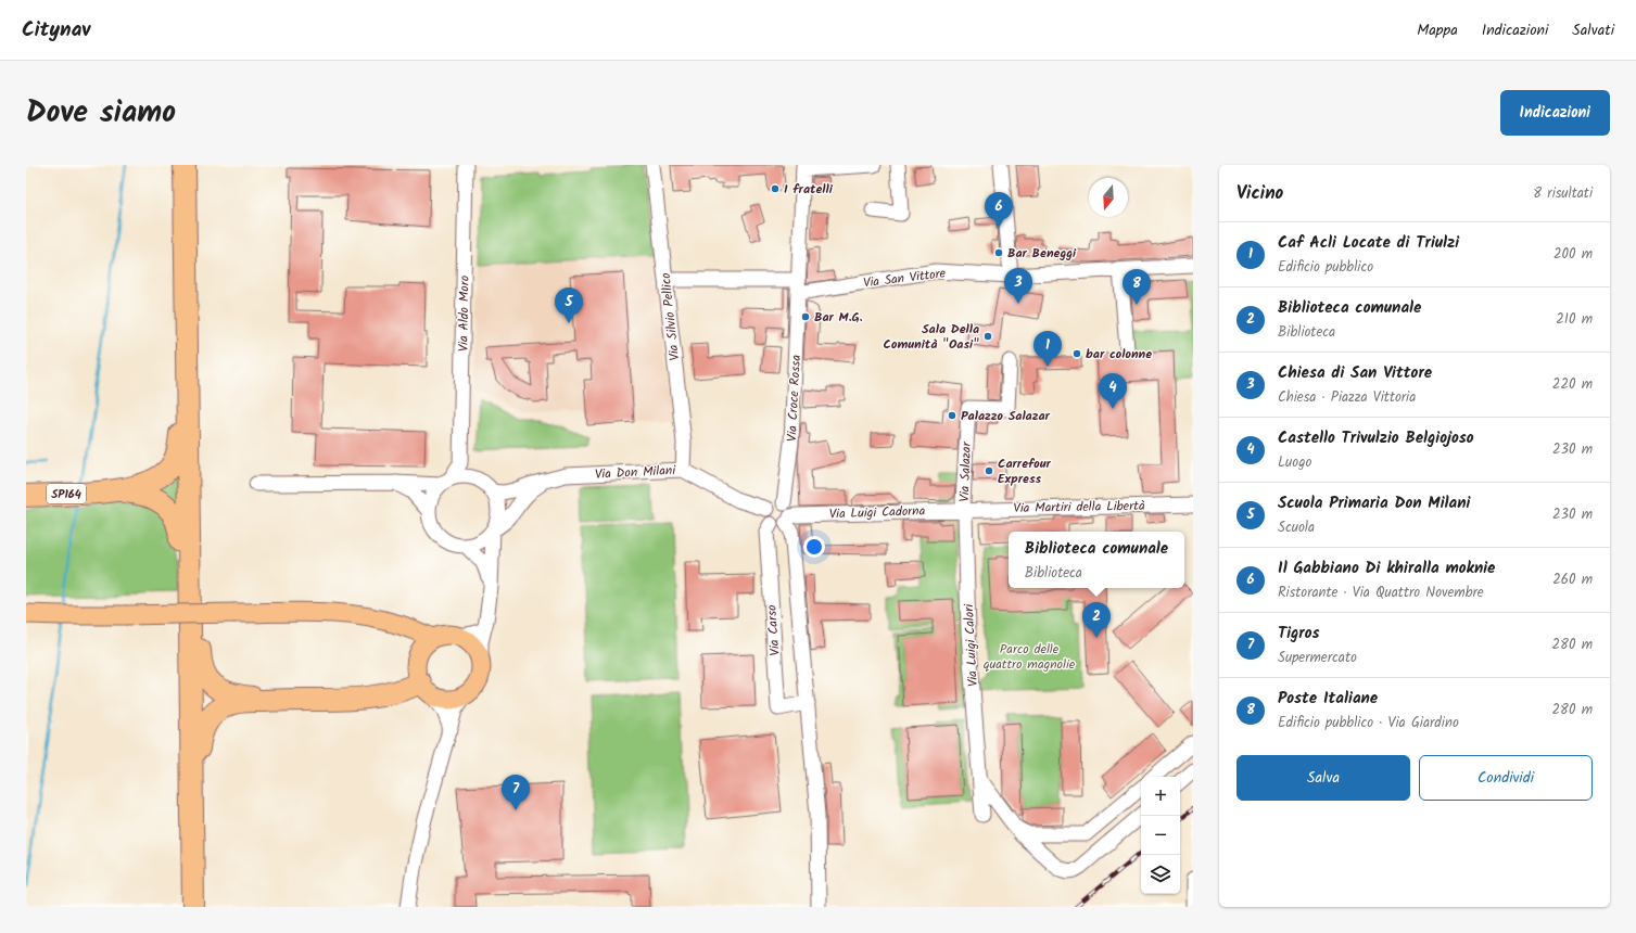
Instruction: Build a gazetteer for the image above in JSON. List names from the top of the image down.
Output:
{
  "streets": {
    "highway": ["SP164"],
    "street": [
      "Via San Vittore",
      "Via Aldo Moro",
      "Via Silvio Pellico",
      "Via Croce Rossa",
      "Via Don Milani",
      "Via Salazar",
      "Via Martiri della Libertà",
      "Via Luigi Cadorna",
      "Via Carso",
      "Via Luigi Calori"
    ]
  },
  "crossings": [
    ["Via San Vittore", "Via Silvio Pellico"],
    ["Via San Vittore", "Via Croce Rossa"],
    ["Via Silvio Pellico", "Via Don Milani"],
    ["Via Croce Rossa", "Via Don Milani"],
    ["Via Croce Rossa", "Via Luigi Cadorna"],
    ["Via Croce Rossa", "Via Carso"],
    ["Via Don Milani", "Via Luigi Cadorna"],
    ["Via Don Milani", "Via Carso"],
    ["Via Salazar", "Via Martiri della Libertà"],
    ["Via Salazar", "Via Luigi Cadorna"],
    ["Via Salazar", "Via Luigi Calori"],
    ["Via Martiri della Libertà", "Via Luigi Cadorna"],
    ["Via Martiri della Libertà", "Via Luigi Calori"],
    ["Via Luigi Cadorna", "Via Carso"],
    ["Via Luigi Cadorna", "Via Luigi Calori"]
  ],
  "parks": ["Parco delle quattro magnolie"],
  "places": [
    "I fratelli",
    "Bar Beneggi",
    "Bar M.G.",
    "Sala Della Comunità \"Oasi\"",
    "bar colonne",
    "Palazzo Salazar",
    "Carrefour Express"
  ],
  "north": "bottom",
  "page": {
    "header": "Citynav",
    "nav": ["Mappa", "Indicazioni", "Salvati"],
    "title": "Dove siamo",
    "buttons": [
      "Indicazioni",
      ["Salva", "Condividi"]
    ],
    "heading": ["Vicino", "8 risultati"],
    "pins": [
      "6",
      "3",
      "8",
      "5",
      "1",
      "4",
      "2",
      "7"
    ],
    "list": [
      {
        "mark": "1",
        "name": "Caf Acli Locate di Triulzi",
        "note": "Edificio pubblico",
        "value": "200 m"
      },
      {
        "mark": "2",
        "name": "Biblioteca comunale",
        "note": "Biblioteca",
        "value": "210 m"
      },
      {
        "mark": "3",
        "name": "Chiesa di San Vittore",
        "note": "Chiesa · Piazza Vittoria",
        "value": "220 m"
      },
      {
        "mark": "4",
        "name": "Castello Trivulzio Belgiojoso",
        "note": "Luogo",
        "value": "230 m"
      },
      {
        "mark": "5",
        "name": "Scuola Primaria Don Milani",
        "note": "Scuola",
        "value": "230 m"
      },
      {
        "mark": "6",
        "name": "Il Gabbiano Di khiralla moknie",
        "note": "Ristorante · Via Quattro Novembre",
        "value": "260 m"
      },
      {
        "mark": "7",
        "name": "Tigros",
        "note": "Supermercato",
        "value": "280 m"
      },
      {
        "mark": "8",
        "name": "Poste Italiane",
        "note": "Edificio pubblico · Via Giardino",
        "value": "280 m"
      }
    ],
    "popup": ["Biblioteca comunale", "Biblioteca"],
    "map_buttons": ["+", "−"]
  }
}
